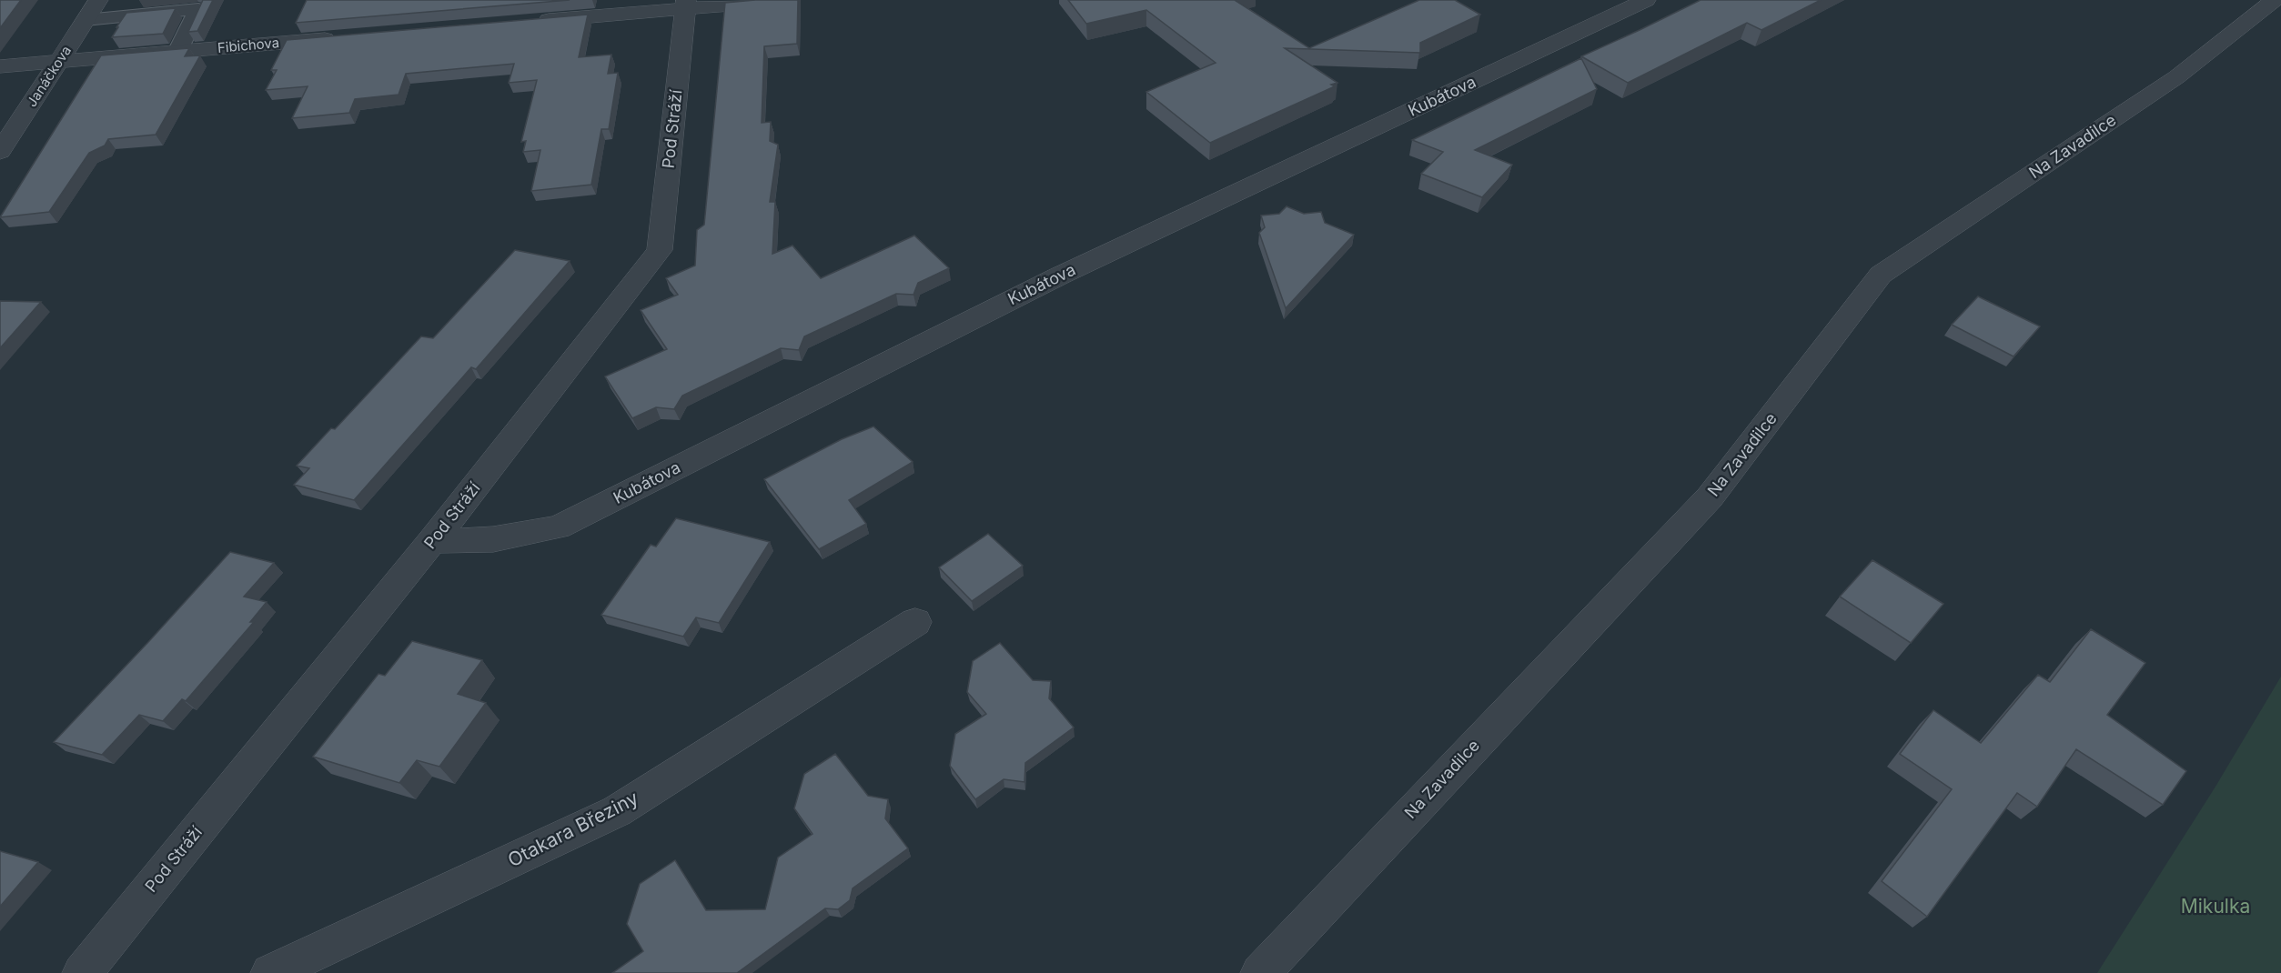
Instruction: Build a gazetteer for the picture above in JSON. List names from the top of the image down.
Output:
{
  "streets": {
    "street": [
      "Fibichova",
      "Janáčkova",
      "Kubátova",
      "Pod Stráží",
      "Na Zavadilce",
      "Otakara Březiny"
    ]
  },
  "crossings": [
    ["Fibichova", "Janáčkova"],
    ["Kubátova", "Pod Stráží"]
  ],
  "parks": ["Mikulka"]
}
